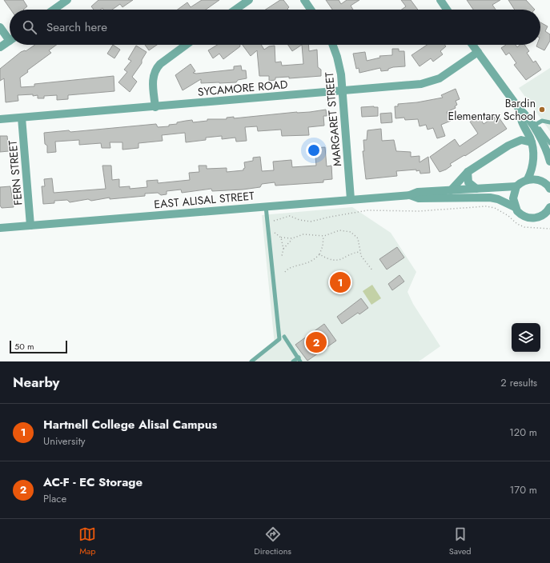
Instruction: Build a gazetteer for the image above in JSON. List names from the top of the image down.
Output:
{
  "streets": {
    "street": [
      "SYCAMORE ROAD",
      "MARGARET STREET",
      "FERN STREET",
      "EAST ALISAL STREET"
    ]
  },
  "crossings": [
    ["SYCAMORE ROAD", "MARGARET STREET"],
    ["SYCAMORE ROAD", "FERN STREET"],
    ["MARGARET STREET", "EAST ALISAL STREET"],
    ["FERN STREET", "EAST ALISAL STREET"]
  ],
  "places": ["Bardin Elementary School"],
  "scale_bar": "50 m",
  "page": {
    "search": "Search here",
    "pins": ["1", "2"],
    "scale": "50 m",
    "heading": ["Nearby", "2 results"],
    "list": [
      {
        "mark": "1",
        "name": "Hartnell College Alisal Campus",
        "note": "University",
        "value": "120 m"
      },
      {
        "mark": "2",
        "name": "AC-F - EC Storage",
        "note": "Place",
        "value": "170 m"
      }
    ],
    "nav": ["Map", "Directions", "Saved"]
  }
}
